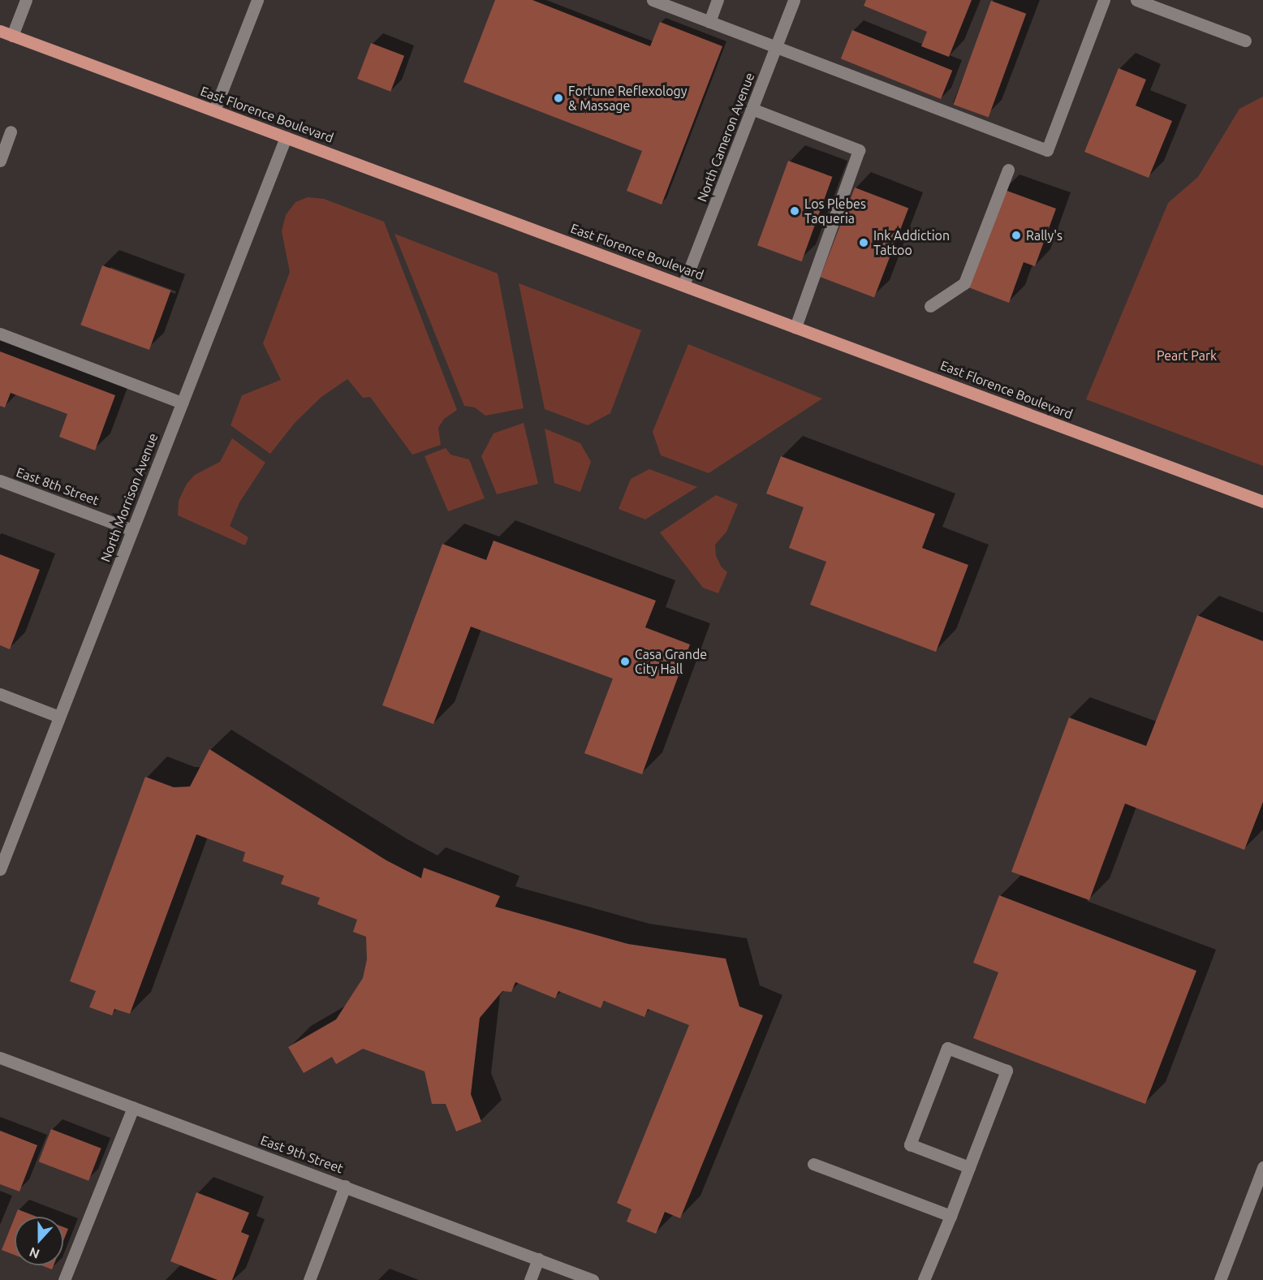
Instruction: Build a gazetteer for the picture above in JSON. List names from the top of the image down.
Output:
{
  "streets": {
    "main road": ["East Florence Boulevard"],
    "street": [
      "North Cameron Avenue",
      "East 8th Street",
      "North Morrison Avenue",
      "East 9th Street"
    ]
  },
  "crossings": [
    ["East Florence Boulevard", "North Cameron Avenue"],
    ["East Florence Boulevard", "North Morrison Avenue"],
    ["East 8th Street", "North Morrison Avenue"]
  ],
  "parks": ["Peart Park"],
  "places": [
    "Fortune Reflexology & Massage",
    "Los Plebes Taqueria",
    "Rally's",
    "Ink Addiction Tattoo",
    "Casa Grande City Hall"
  ],
  "north": "bottom"
}
